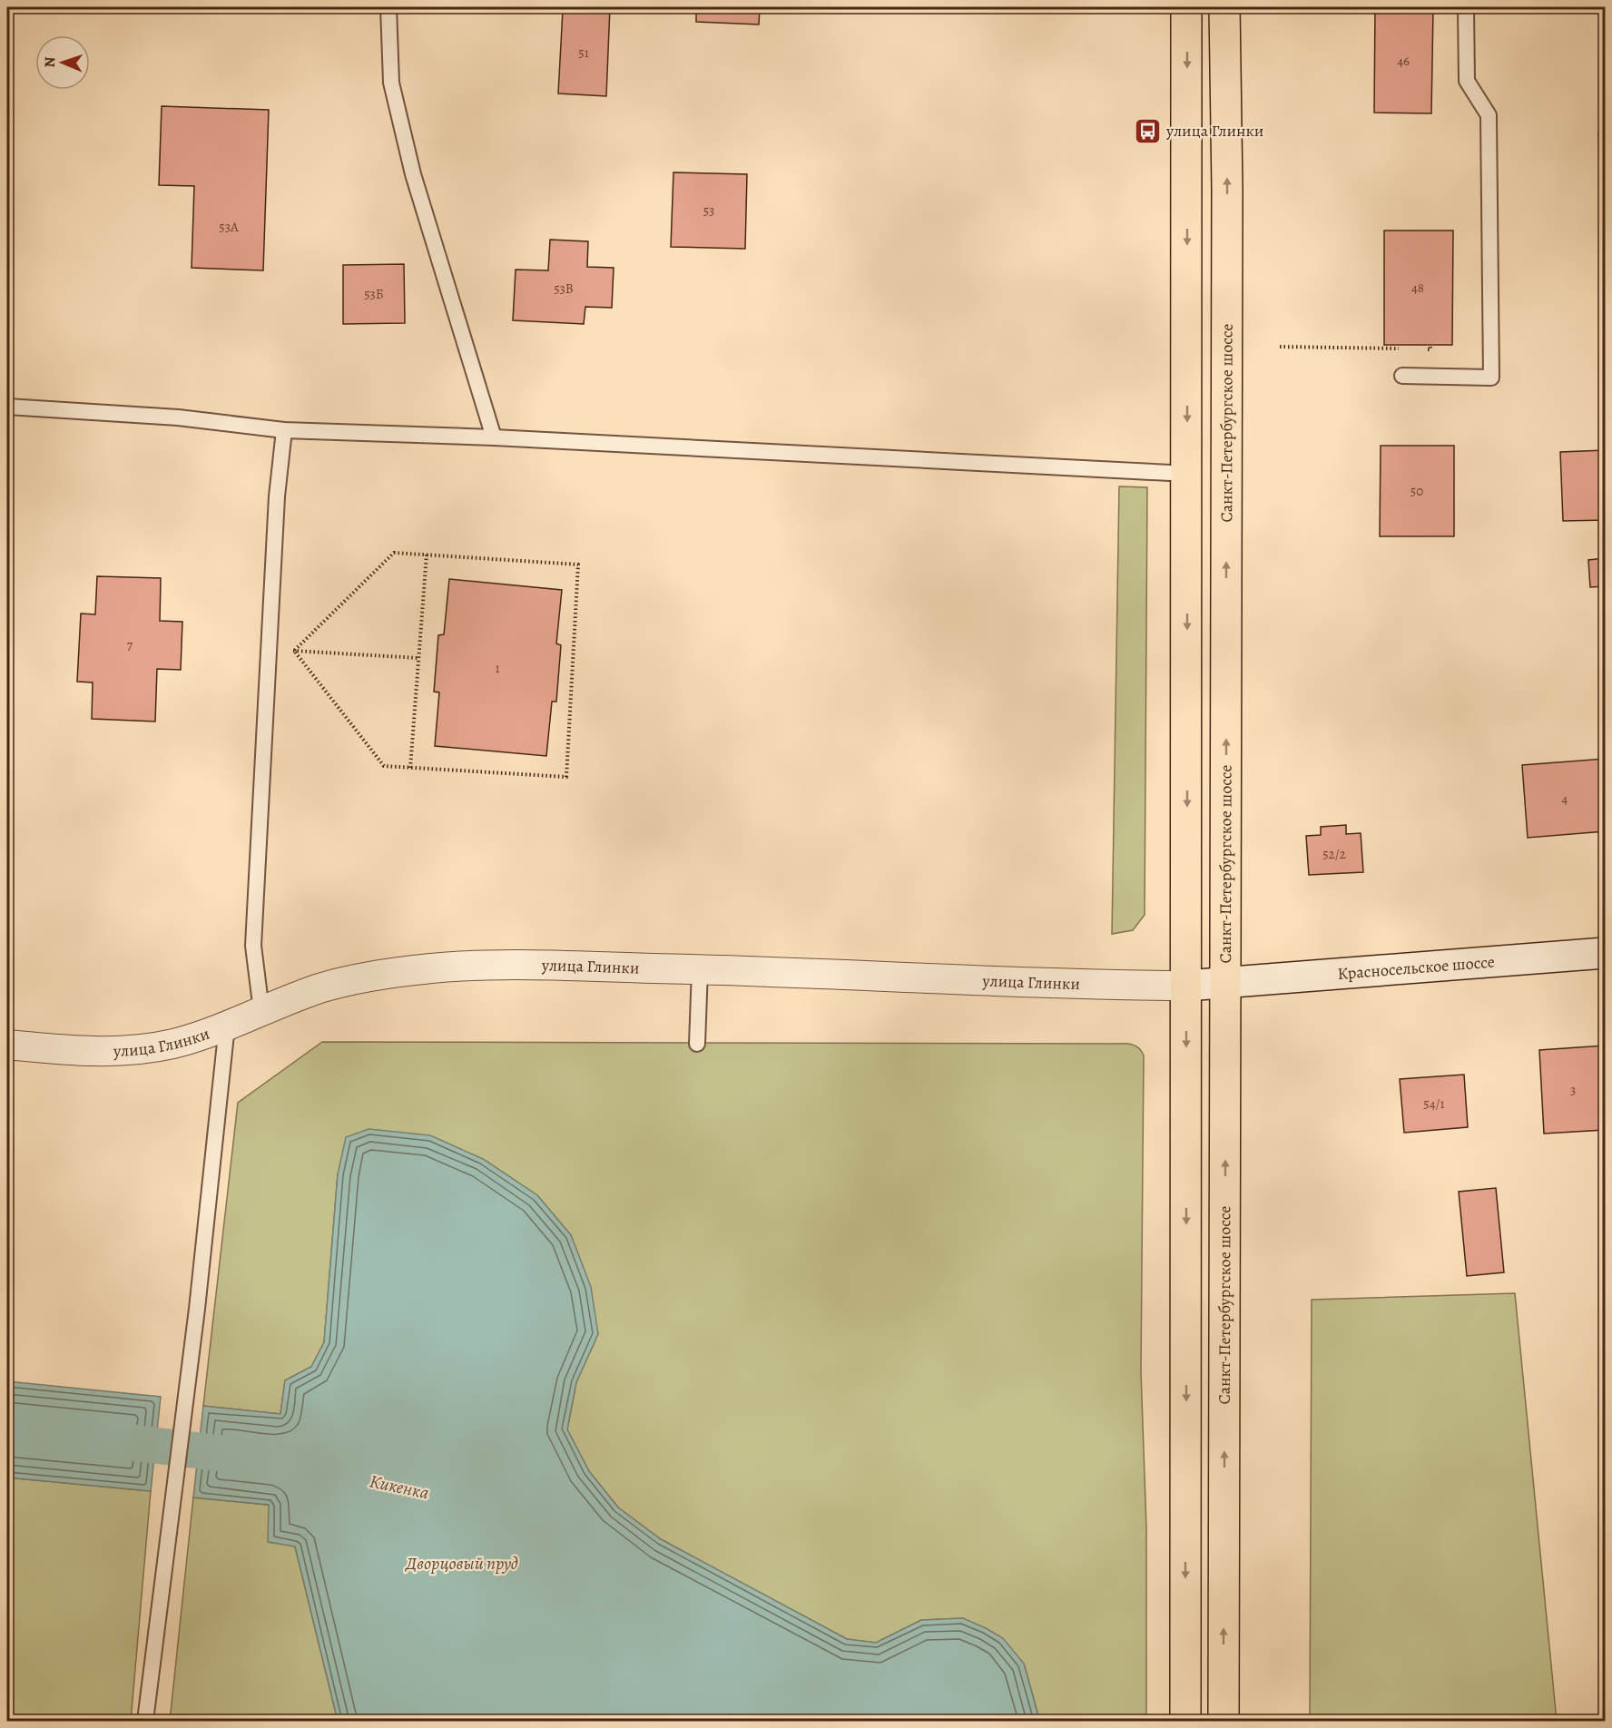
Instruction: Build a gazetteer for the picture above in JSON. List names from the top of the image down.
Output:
{
  "streets": {
    "main road": ["Санкт-Петербургское шоссе", "Красносельское шоссе"],
    "street": ["улица Глинки"]
  },
  "crossings": [
    ["Санкт-Петербургское шоссе", "Красносельское шоссе"],
    ["улица Глинки", "Красносельское шоссе"]
  ],
  "water": ["Кикенка", "Дворцовый пруд"],
  "places": {
    "bus stop": ["улица Глинки"]
  },
  "house_numbers": [
    "51",
    "46",
    "53",
    "53А",
    "48",
    "53В",
    "53Б",
    "50",
    "7",
    "1",
    "4",
    "52/2",
    "3",
    "54/1"
  ],
  "north": "left"
}
